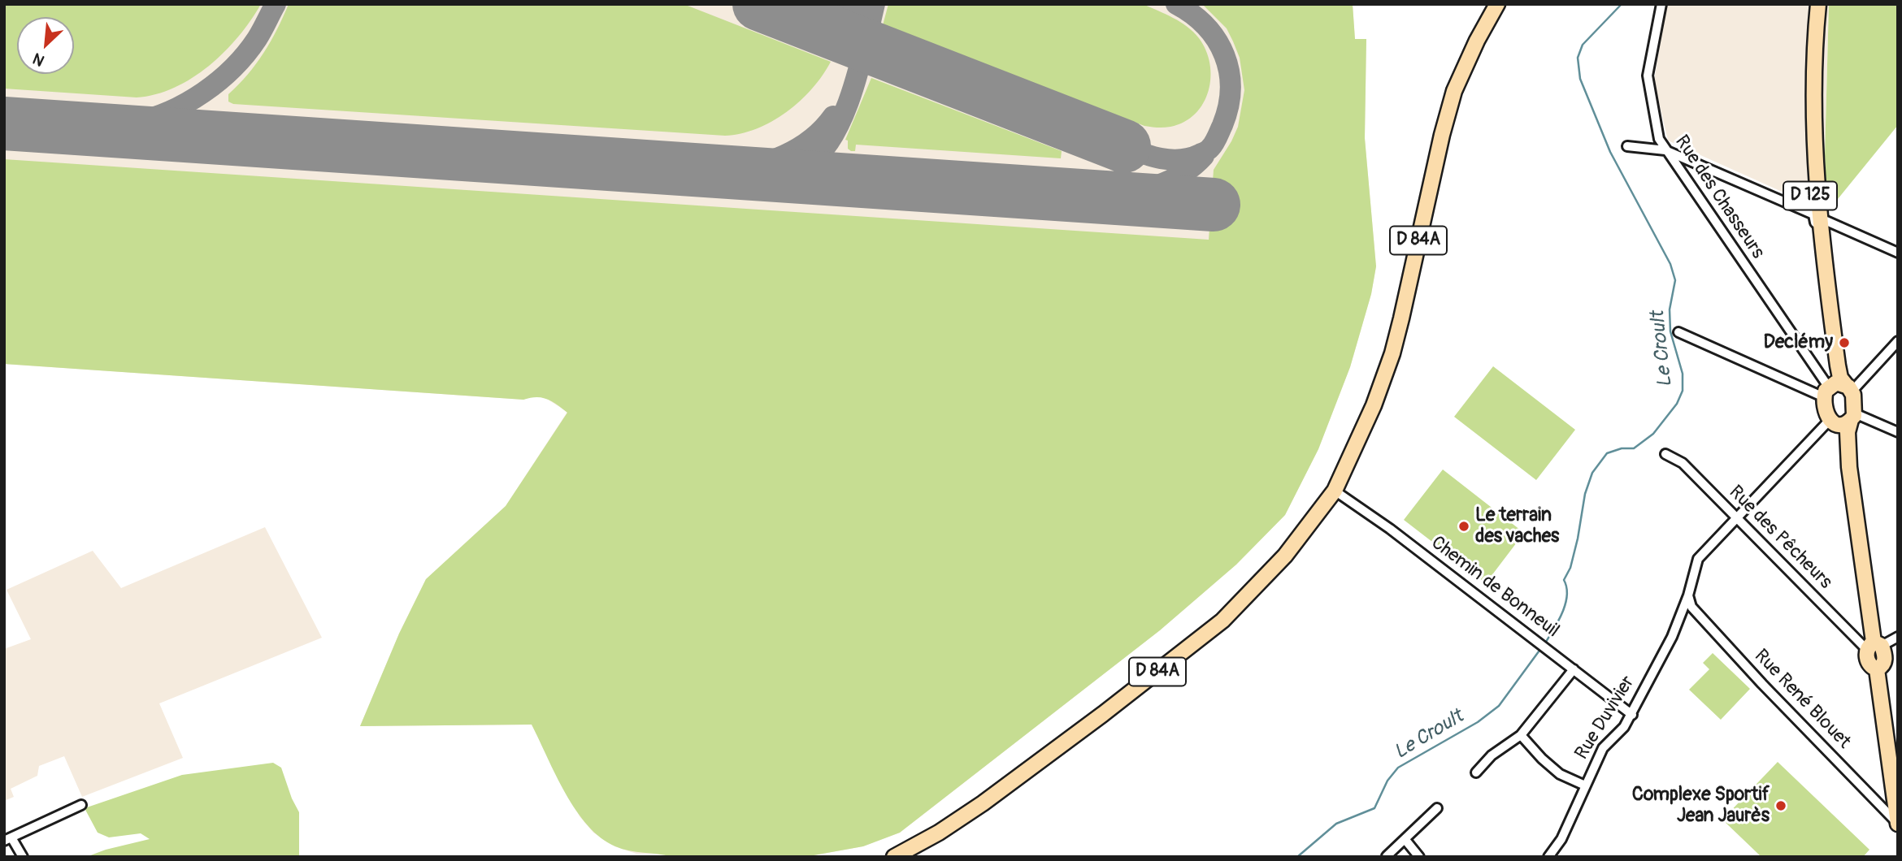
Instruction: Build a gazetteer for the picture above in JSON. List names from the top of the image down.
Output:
{
  "streets": {
    "main road": ["D 125", "D 84A"],
    "street": [
      "Rue des Chasseurs",
      "Rue des Pêcheurs",
      "Chemin de Bonneuil",
      "Rue René Blouet",
      "Rue Duvivier"
    ]
  },
  "crossings": [
    ["D 125", "Rue des Chasseurs"],
    ["D 125", "Rue Duvivier"],
    ["Rue des Chasseurs", "Rue Duvivier"],
    ["D 84A", "Chemin de Bonneuil"],
    ["Rue des Pêcheurs", "Rue Duvivier"],
    ["Chemin de Bonneuil", "Rue Duvivier"],
    ["Rue René Blouet", "Rue Duvivier"]
  ],
  "water": ["Le Croult"],
  "places": ["Declémy", "Le terrain des vaches", "Complexe Sportif Jean Jaurès"],
  "north": "bottom left"
}
